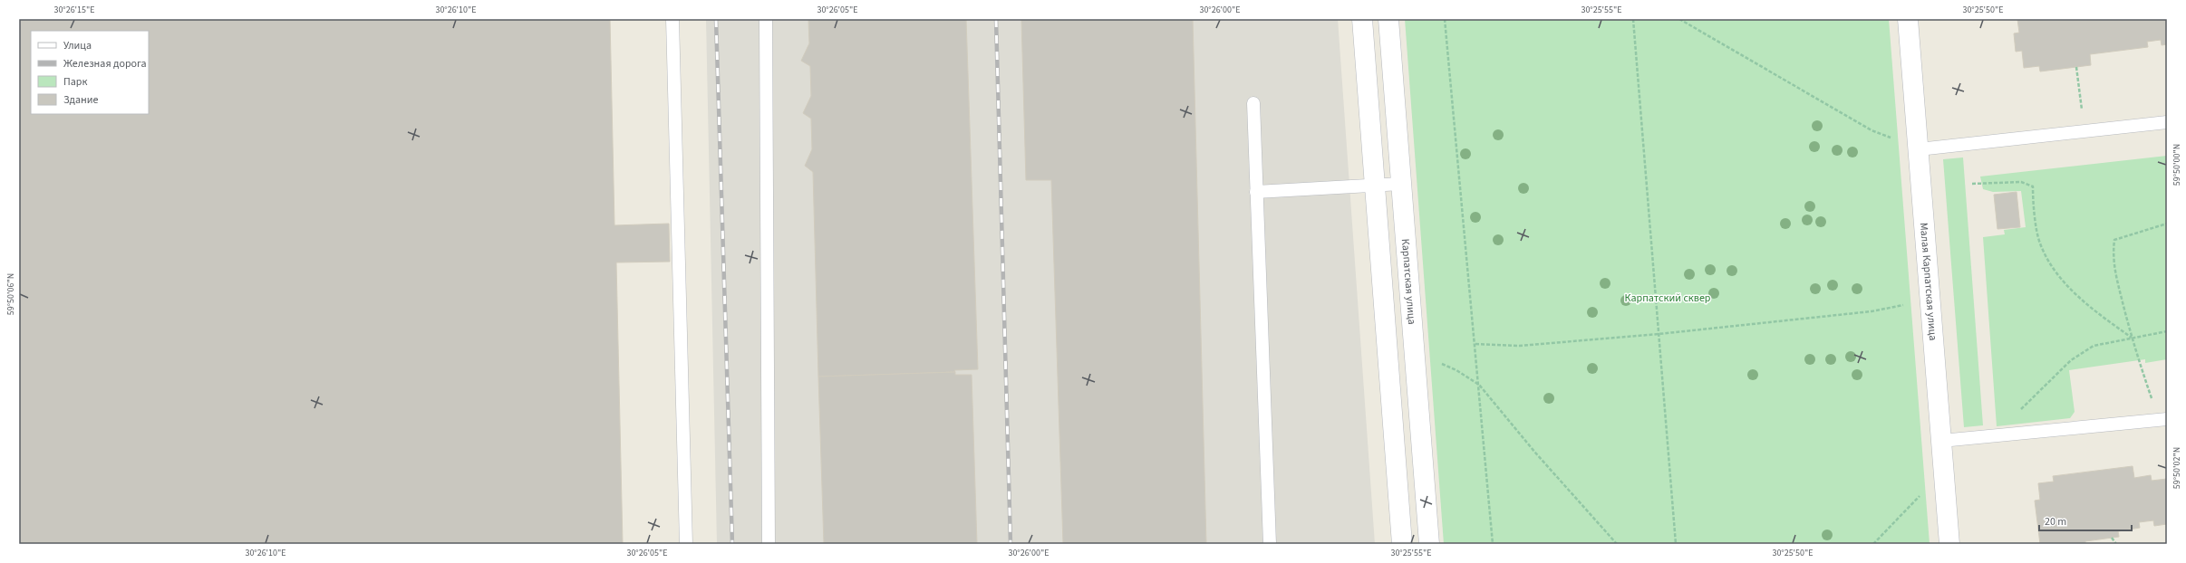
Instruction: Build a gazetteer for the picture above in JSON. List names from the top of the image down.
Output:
{
  "streets": {
    "street": ["Карпатская улица", "Малая Карпатская улица"]
  },
  "parks": ["Карпатский сквер"],
  "legend": [
    "Улица",
    "Железная дорога",
    "Парк",
    "Здание"
  ],
  "scale_bar": "20 m",
  "coordinates": [
    "30°26'15\"E",
    "30°26'10\"E",
    "30°26'05\"E",
    "30°26'00\"E",
    "30°25'55\"E",
    "30°25'50\"E",
    "59°50'00\"N",
    "59°50'06\"N",
    "59°50'02\"N"
  ]
}
